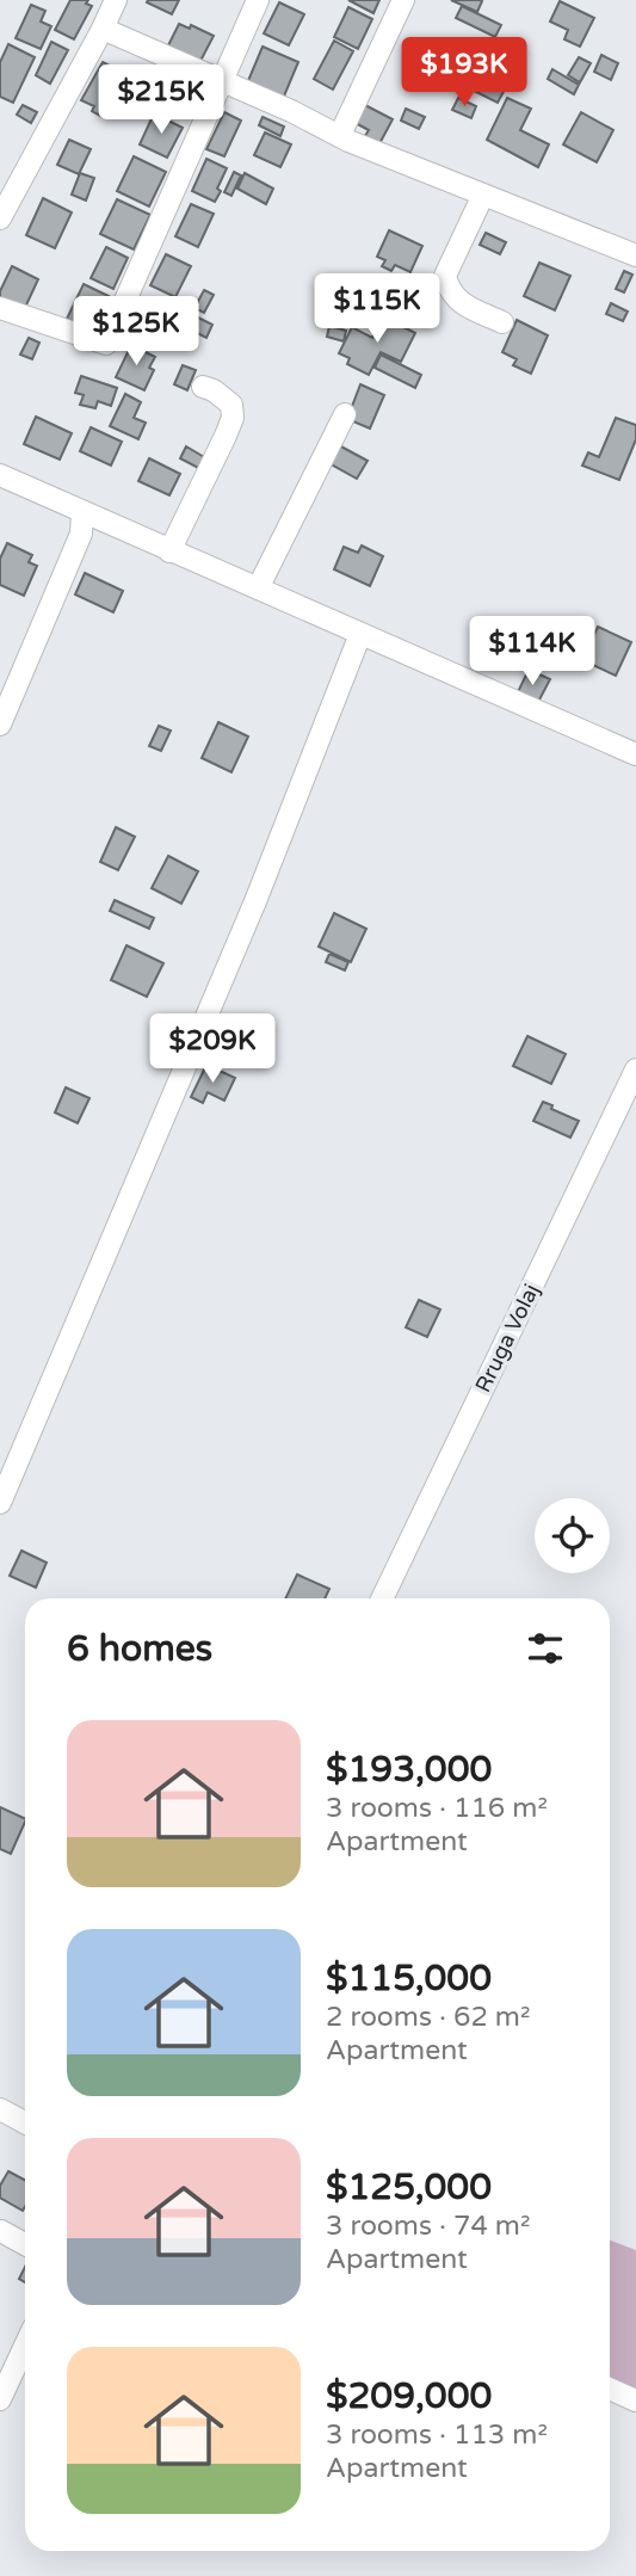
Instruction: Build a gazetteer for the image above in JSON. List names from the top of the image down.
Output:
{
  "streets": {
    "street": ["Rruga Volaj"]
  },
  "page": {
    "price": [
      "$193K",
      "$215K",
      "$115K",
      "$125K",
      "$114K",
      "$209K"
    ],
    "heading": "6 homes",
    "list": [
      {
        "name": "$193,000",
        "note": "3 rooms · 116 m² · Apartment"
      },
      {
        "name": "$115,000",
        "note": "2 rooms · 62 m² · Apartment"
      },
      {
        "name": "$125,000",
        "note": "3 rooms · 74 m² · Apartment"
      },
      {
        "name": "$209,000",
        "note": "3 rooms · 113 m² · Apartment"
      }
    ]
  }
}
